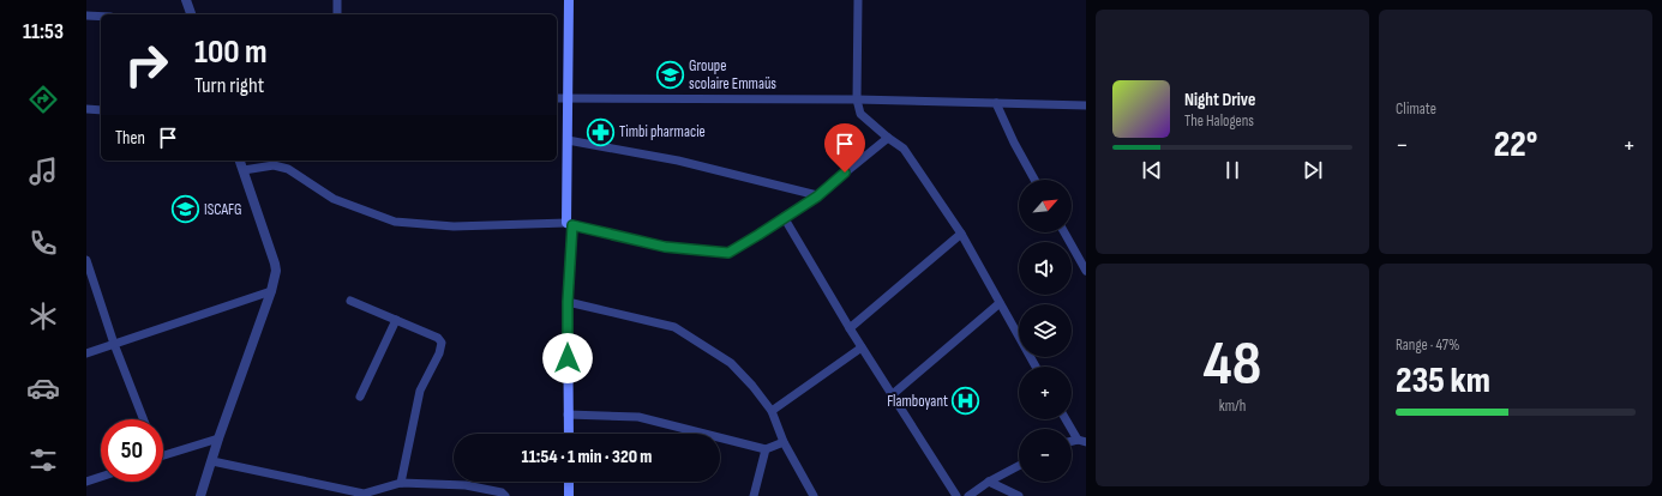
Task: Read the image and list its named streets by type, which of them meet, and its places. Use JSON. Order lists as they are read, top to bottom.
{
  "places": {
    "school or university": ["Groupe scolaire Emmaüs", "ISCAFG"],
    "pharmacy": ["Timbi pharmacie"],
    "hospital": ["Flamboyant"]
  },
  "north": "top right",
  "page": {
    "tabs": "11:53",
    "tile": [
      "Climate",
      ["48", "km/h"],
      ["Range · 47%", "235 km"]
    ],
    "turn": ["100 m", "Turn right"],
    "song": ["Night Drive", "The Halogens"],
    "then": "Then",
    "heat": ["−", "22°", "+"],
    "map_buttons": ["+", "−"],
    "limit": "50",
    "trip": "11:54 · 1 min · 320 m"
  }
}
